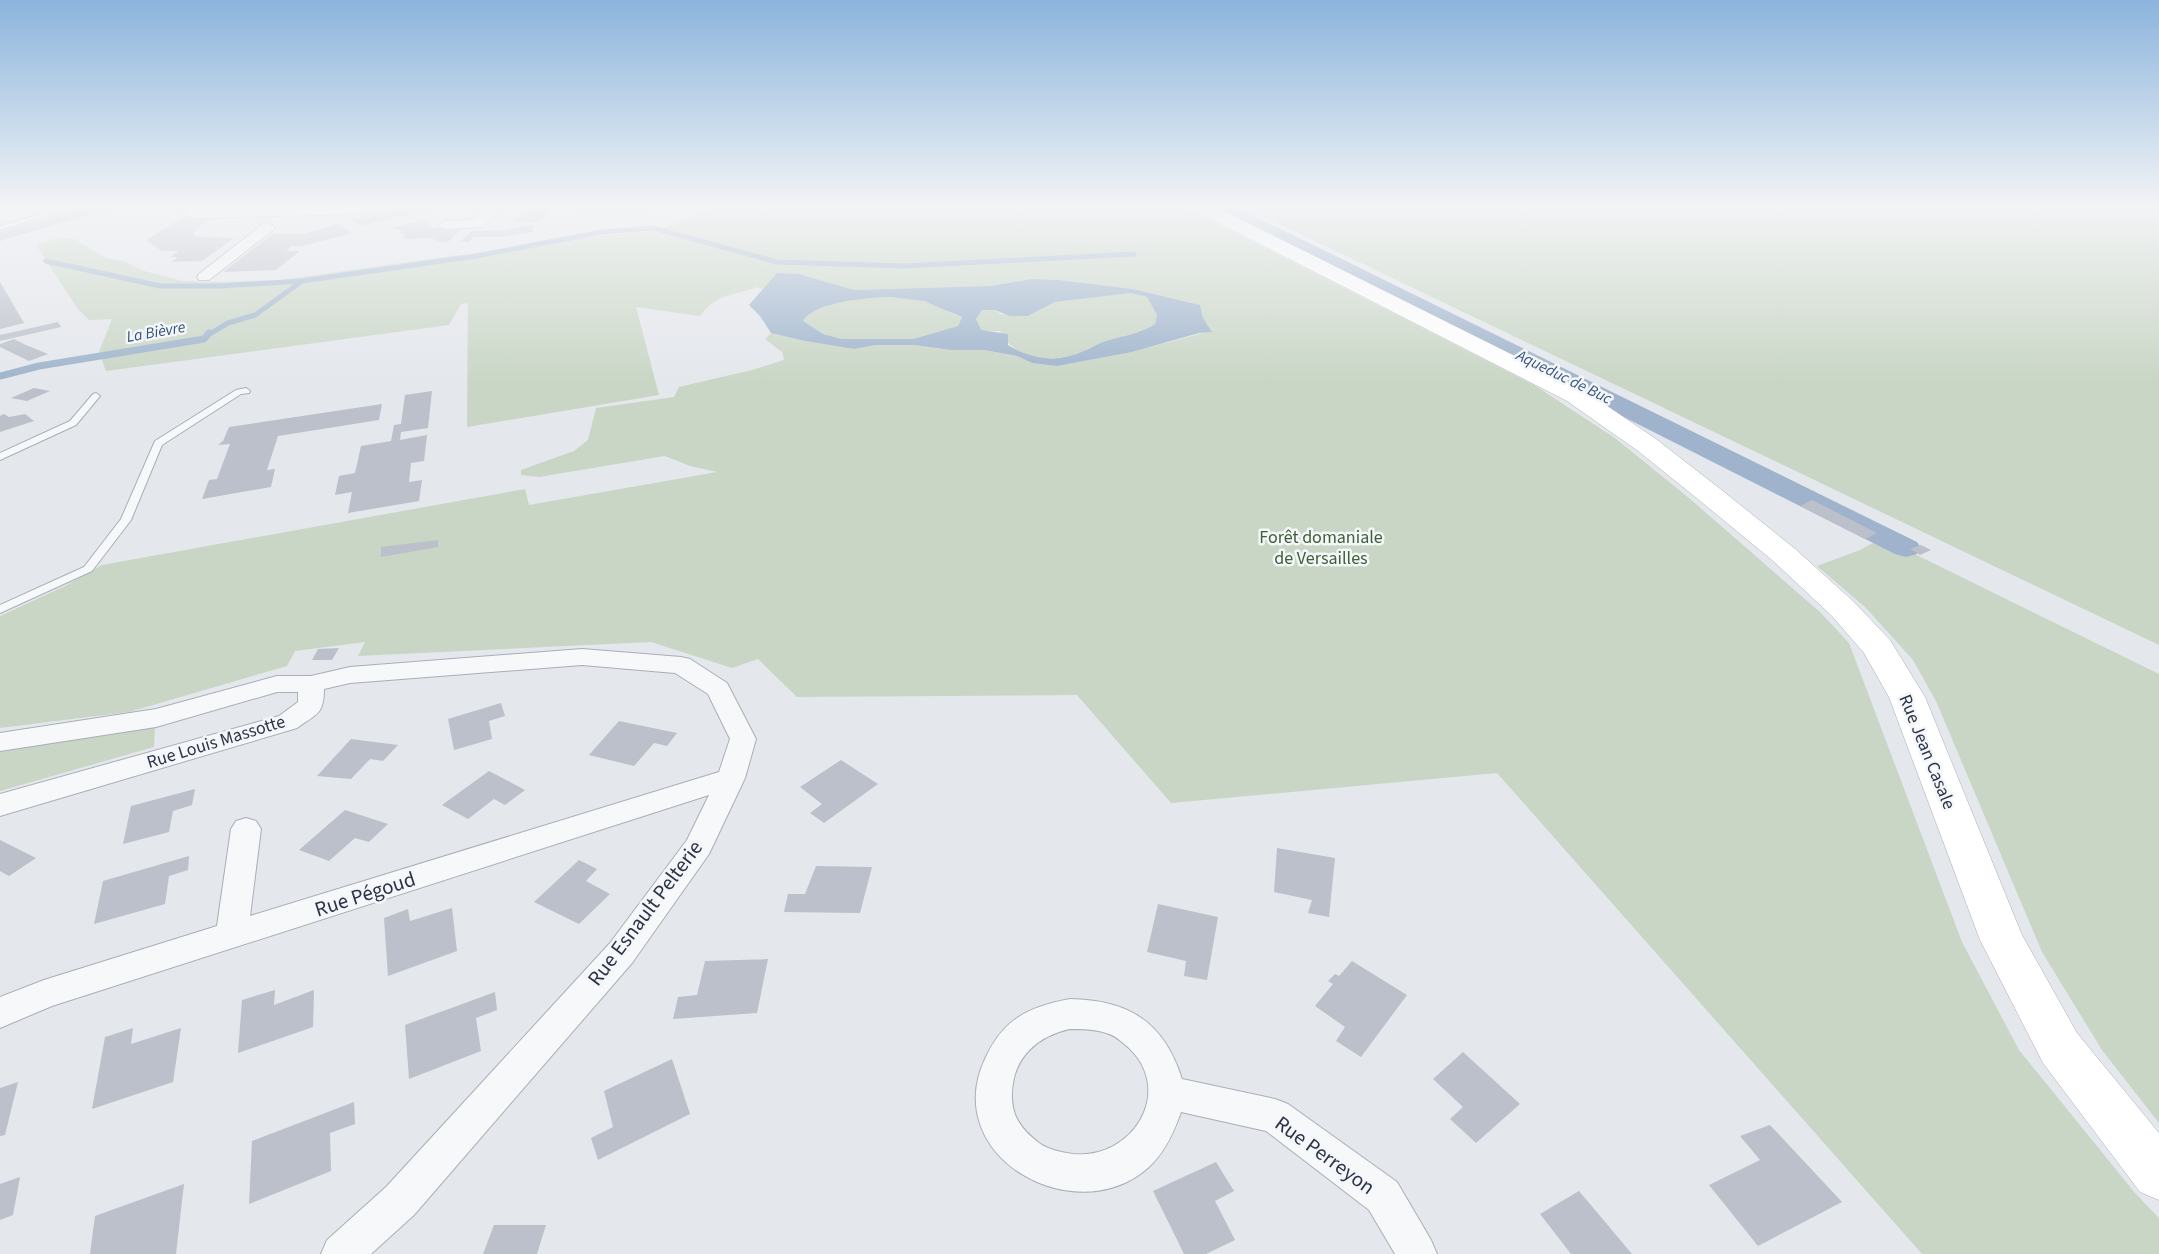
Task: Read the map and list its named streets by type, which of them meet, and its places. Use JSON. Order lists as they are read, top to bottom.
{
  "streets": {
    "main road": ["Rue Jean Casale"],
    "street": [
      "Rue Louis Massotte",
      "Rue Pégoud",
      "Rue Esnault Pelterie",
      "Rue Perreyon"
    ]
  },
  "crossings": [
    ["Rue Louis Massotte", "Rue Esnault Pelterie"],
    ["Rue Pégoud", "Rue Esnault Pelterie"]
  ],
  "water": ["La Bièvre", "Aqueduc de Buc"],
  "parks": ["Forêt domaniale de Versailles"]
}
